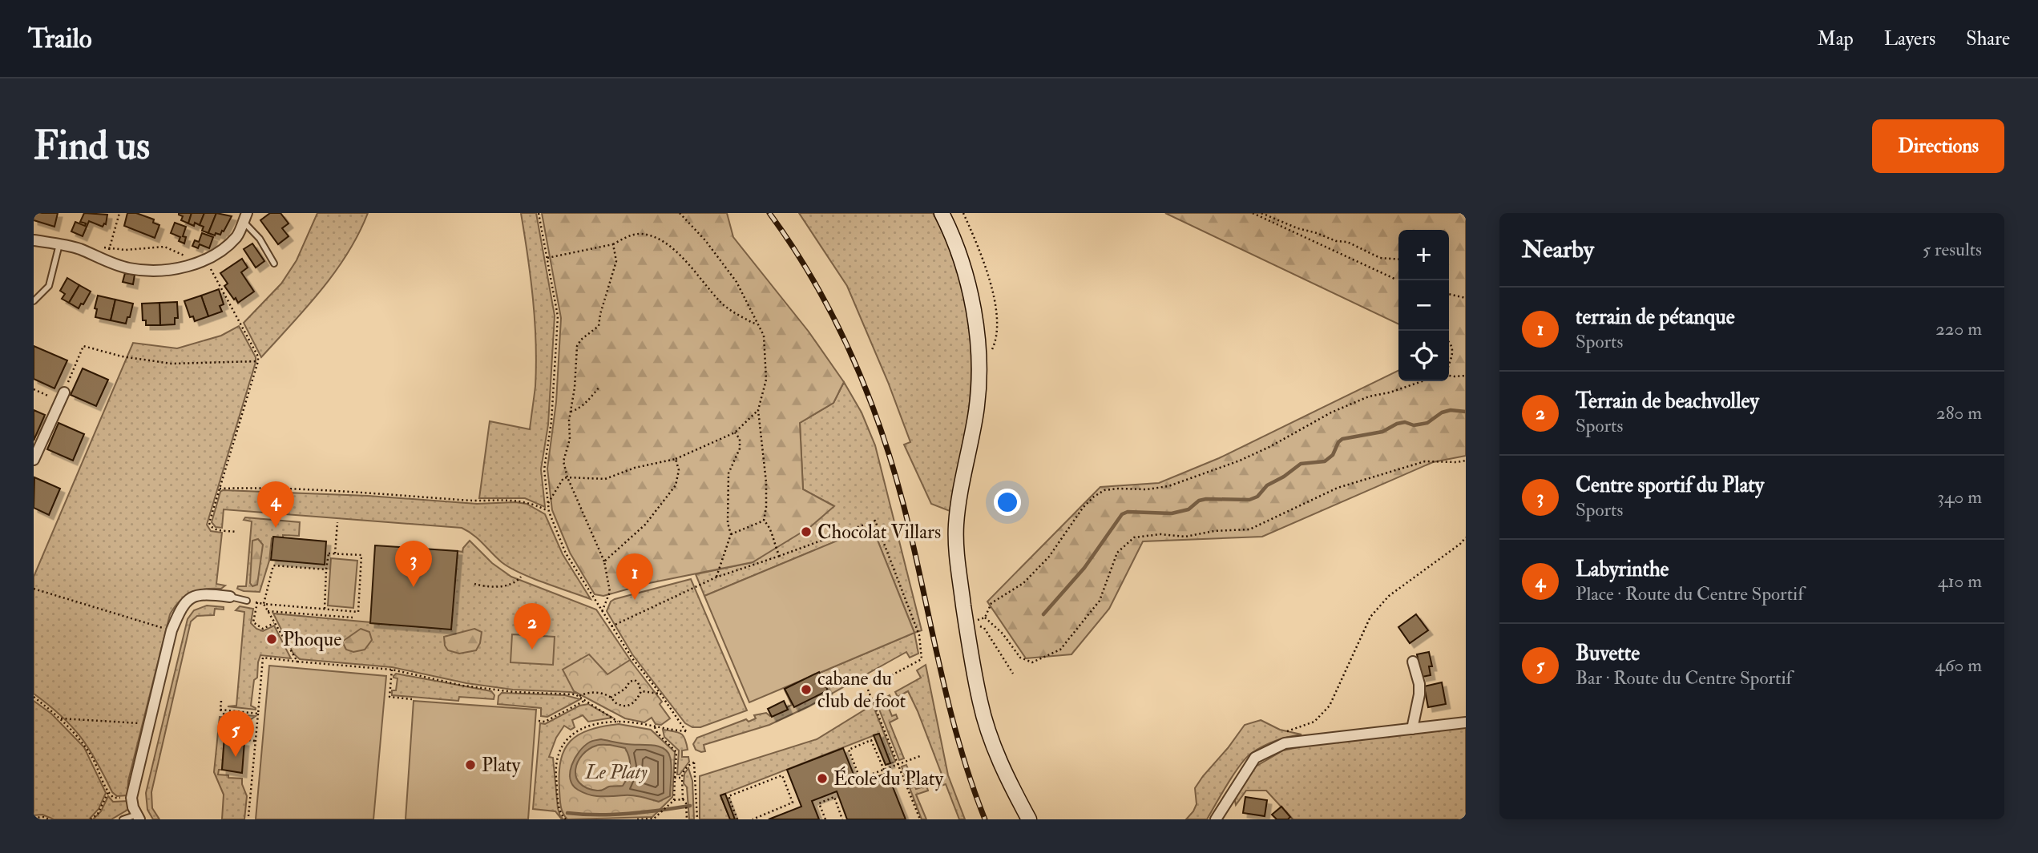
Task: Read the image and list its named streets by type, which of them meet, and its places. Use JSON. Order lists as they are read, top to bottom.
{
  "parks": ["Le Platy"],
  "places": [
    "Chocolat Villars",
    "Phoque",
    "cabane du club de foot",
    "Platy",
    "École du Platy"
  ],
  "page": {
    "header": "Trailo",
    "nav": ["Map", "Layers", "Share"],
    "buttons": "Directions",
    "title": "Find us",
    "heading": ["Nearby", "5 results"],
    "map_buttons": ["+", "−"],
    "list": [
      {
        "mark": "1",
        "name": "terrain de pétanque",
        "note": "Sports",
        "value": "220 m"
      },
      {
        "mark": "2",
        "name": "Terrain de beachvolley",
        "note": "Sports",
        "value": "280 m"
      },
      {
        "mark": "3",
        "name": "Centre sportif du Platy",
        "note": "Sports",
        "value": "340 m"
      },
      {
        "mark": "4",
        "name": "Labyrinthe",
        "note": "Place · Route du Centre Sportif",
        "value": "410 m"
      },
      {
        "mark": "5",
        "name": "Buvette",
        "note": "Bar · Route du Centre Sportif",
        "value": "460 m"
      }
    ],
    "pins": [
      "4",
      "3",
      "1",
      "2",
      "5"
    ]
  }
}
